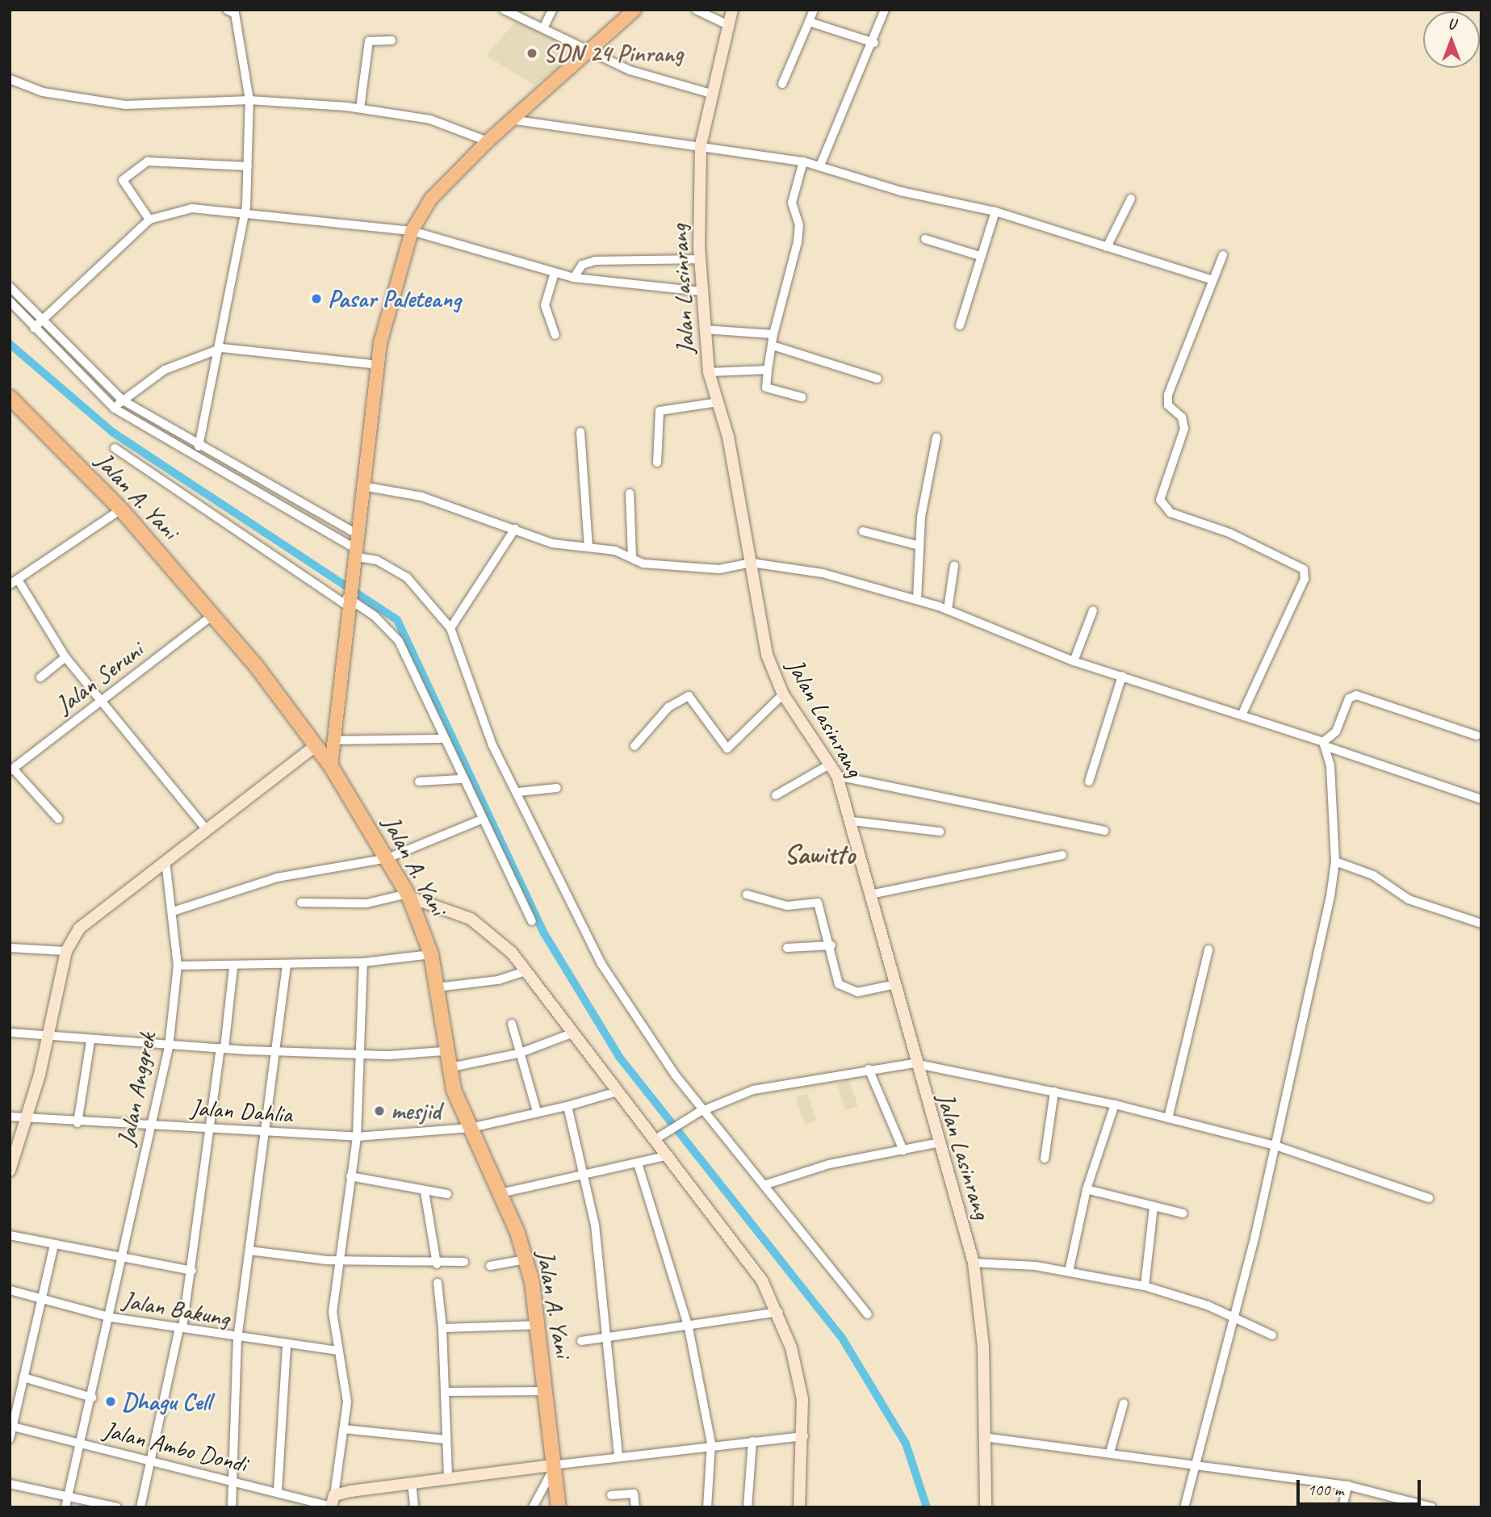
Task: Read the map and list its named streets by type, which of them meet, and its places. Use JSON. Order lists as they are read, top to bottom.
{
  "streets": {
    "highway": ["Jalan A. Yani"],
    "street": [
      "Jalan Lasinrang",
      "Jalan Seruni",
      "Jalan Anggrek",
      "Jalan Dahlia",
      "Jalan Bakung",
      "Jalan Ambo Dondi"
    ]
  },
  "crossings": [
    ["Jalan A. Yani", "Jalan Seruni"],
    ["Jalan A. Yani", "Jalan Dahlia"],
    ["Jalan Anggrek", "Jalan Dahlia"],
    ["Jalan Anggrek", "Jalan Bakung"],
    ["Jalan Anggrek", "Jalan Ambo Dondi"]
  ],
  "districts": ["Sawitto"],
  "places": [
    "SDN 24 Pinrang",
    "Pasar Paleteang",
    "mesjid",
    "Dhagu Cell"
  ],
  "scale_bar": "100 m",
  "north": "top"
}
